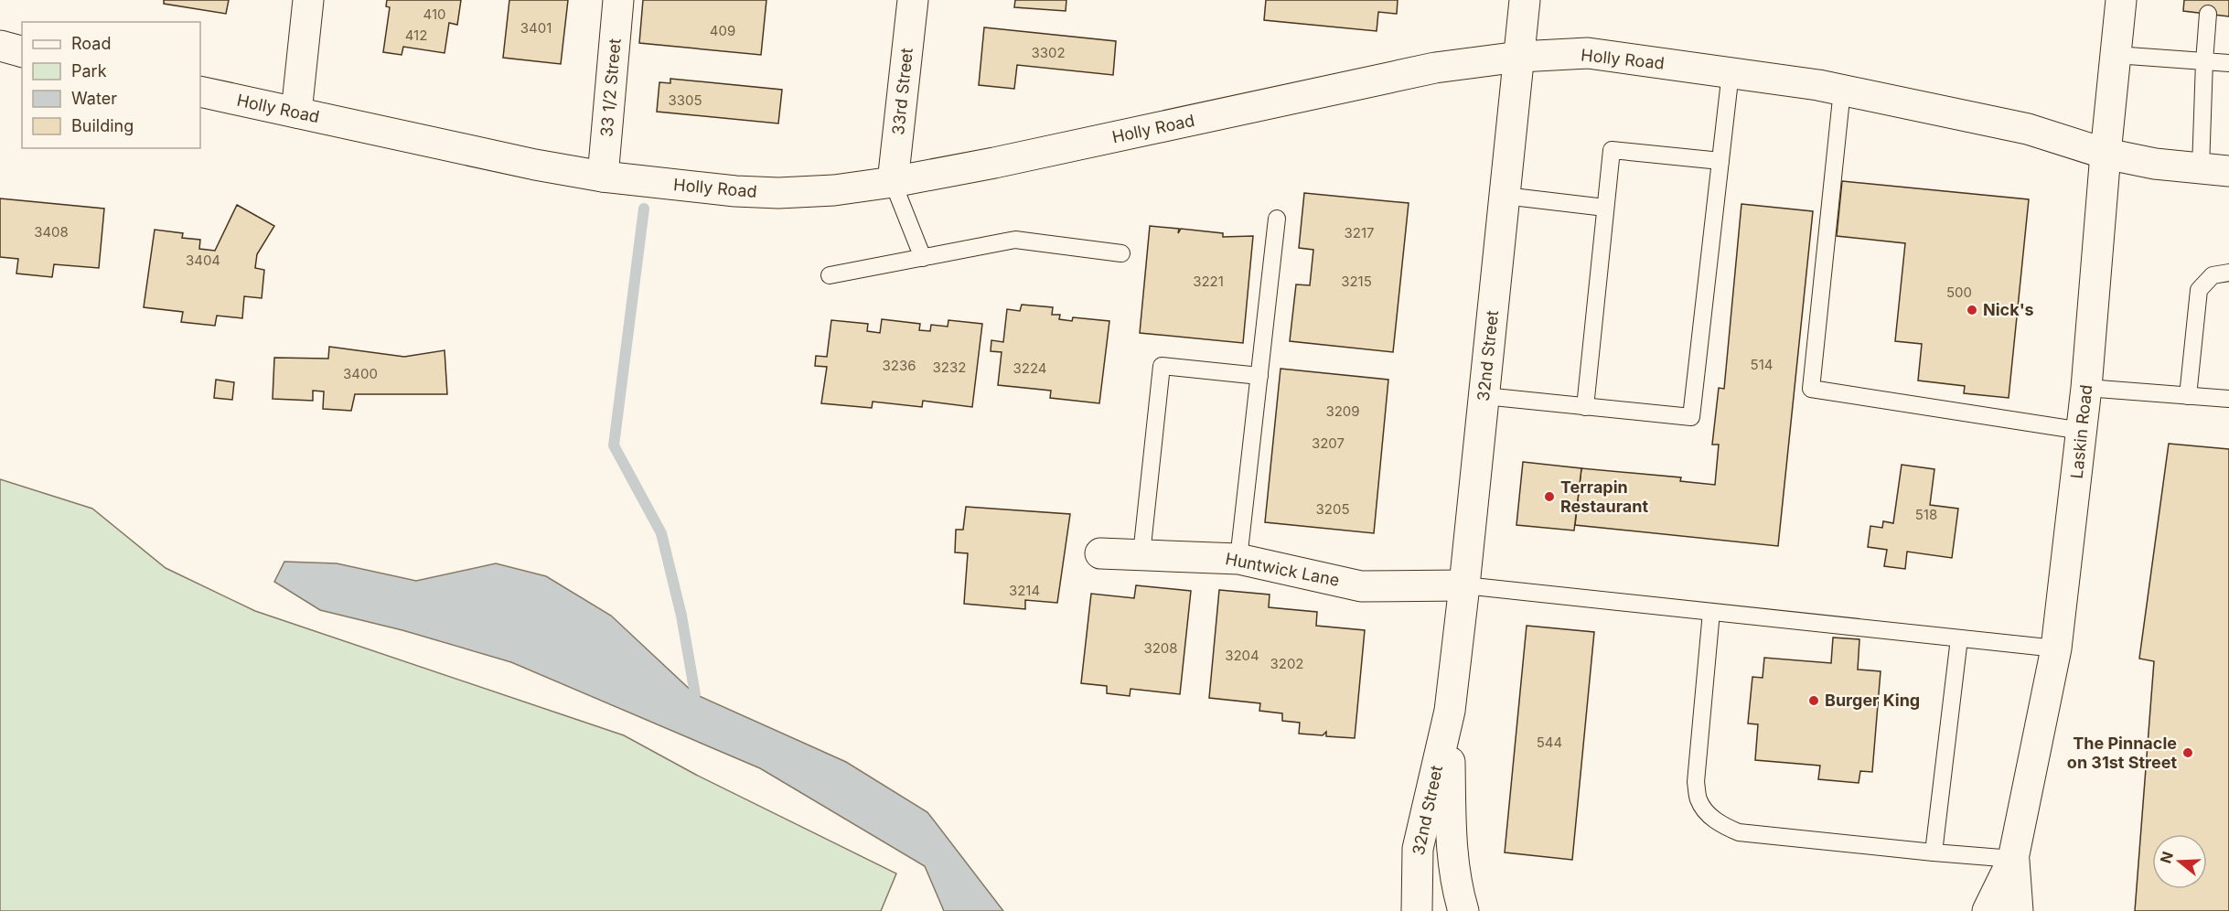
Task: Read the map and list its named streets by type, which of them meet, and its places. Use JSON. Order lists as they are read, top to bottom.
{
  "streets": {
    "street": [
      "Holly Road",
      "33 1/2 Street",
      "33rd Street",
      "32nd Street",
      "Laskin Road",
      "Huntwick Lane"
    ]
  },
  "crossings": [
    ["Holly Road", "33 1/2 Street"],
    ["Holly Road", "33rd Street"],
    ["Holly Road", "32nd Street"],
    ["Holly Road", "Laskin Road"],
    ["32nd Street", "Huntwick Lane"]
  ],
  "places": [
    "Nick's",
    "Terrapin Restaurant",
    "Burger King",
    "The Pinnacle on 31st Street"
  ],
  "house_numbers": [
    "410",
    "3401",
    "409",
    "412",
    "3302",
    "3305",
    "3408",
    "3217",
    "3404",
    "3221",
    "3215",
    "500",
    "514",
    "3236",
    "3232",
    "3224",
    "3400",
    "3209",
    "3207",
    "3205",
    "518",
    "3214",
    "3208",
    "3204",
    "3202",
    "544"
  ],
  "legend": [
    "Road",
    "Park",
    "Water",
    "Building"
  ],
  "north": "left"
}
